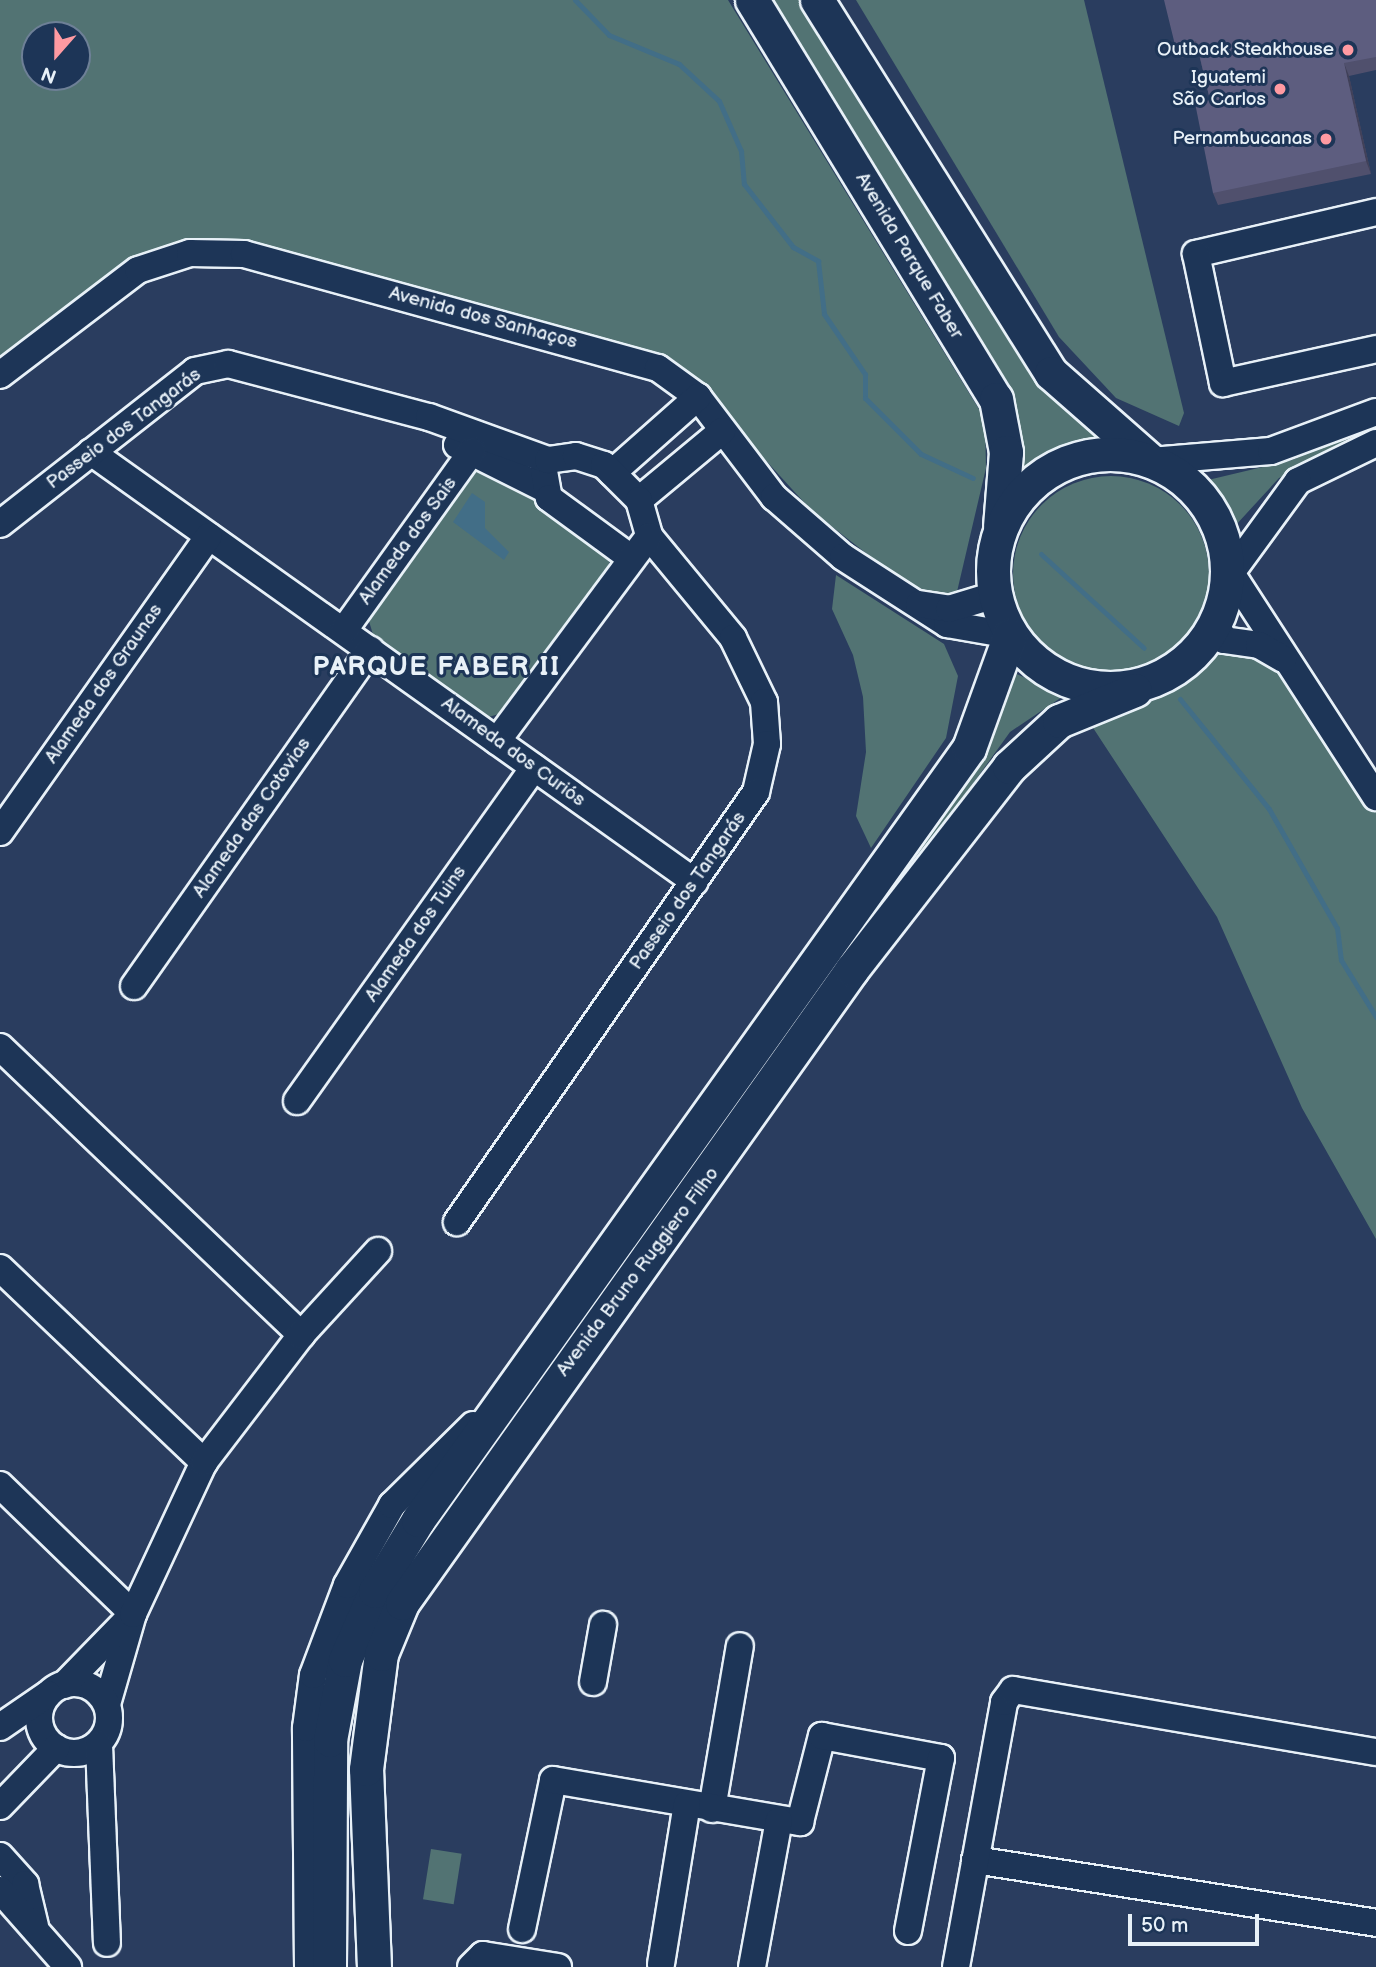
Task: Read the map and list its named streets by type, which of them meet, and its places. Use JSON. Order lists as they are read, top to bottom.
{
  "streets": {
    "main road": ["Avenida Parque Faber", "Avenida Bruno Ruggiero Filho"],
    "street": [
      "Avenida dos Sanhaços",
      "Passeio dos Tangarás",
      "Alameda dos Sais",
      "Alameda dos Graunas",
      "Alameda dos Curiós",
      "Alameda das Cotovias",
      "Alameda dos Tuins"
    ]
  },
  "crossings": [
    ["Avenida Parque Faber", "Avenida dos Sanhaços"],
    ["Avenida Parque Faber", "Avenida Bruno Ruggiero Filho"],
    ["Avenida dos Sanhaços", "Avenida Bruno Ruggiero Filho"],
    ["Passeio dos Tangarás", "Alameda dos Sais"],
    ["Passeio dos Tangarás", "Alameda dos Curiós"],
    ["Alameda dos Sais", "Alameda dos Curiós"],
    ["Alameda dos Graunas", "Alameda dos Curiós"],
    ["Alameda dos Curiós", "Alameda das Cotovias"],
    ["Alameda dos Curiós", "Alameda dos Tuins"]
  ],
  "districts": ["PARQUE FABER II"],
  "places": ["Outback Steakhouse", "Iguatemi São Carlos", "Pernambucanas"],
  "scale_bar": "50 m",
  "north": "bottom"
}
